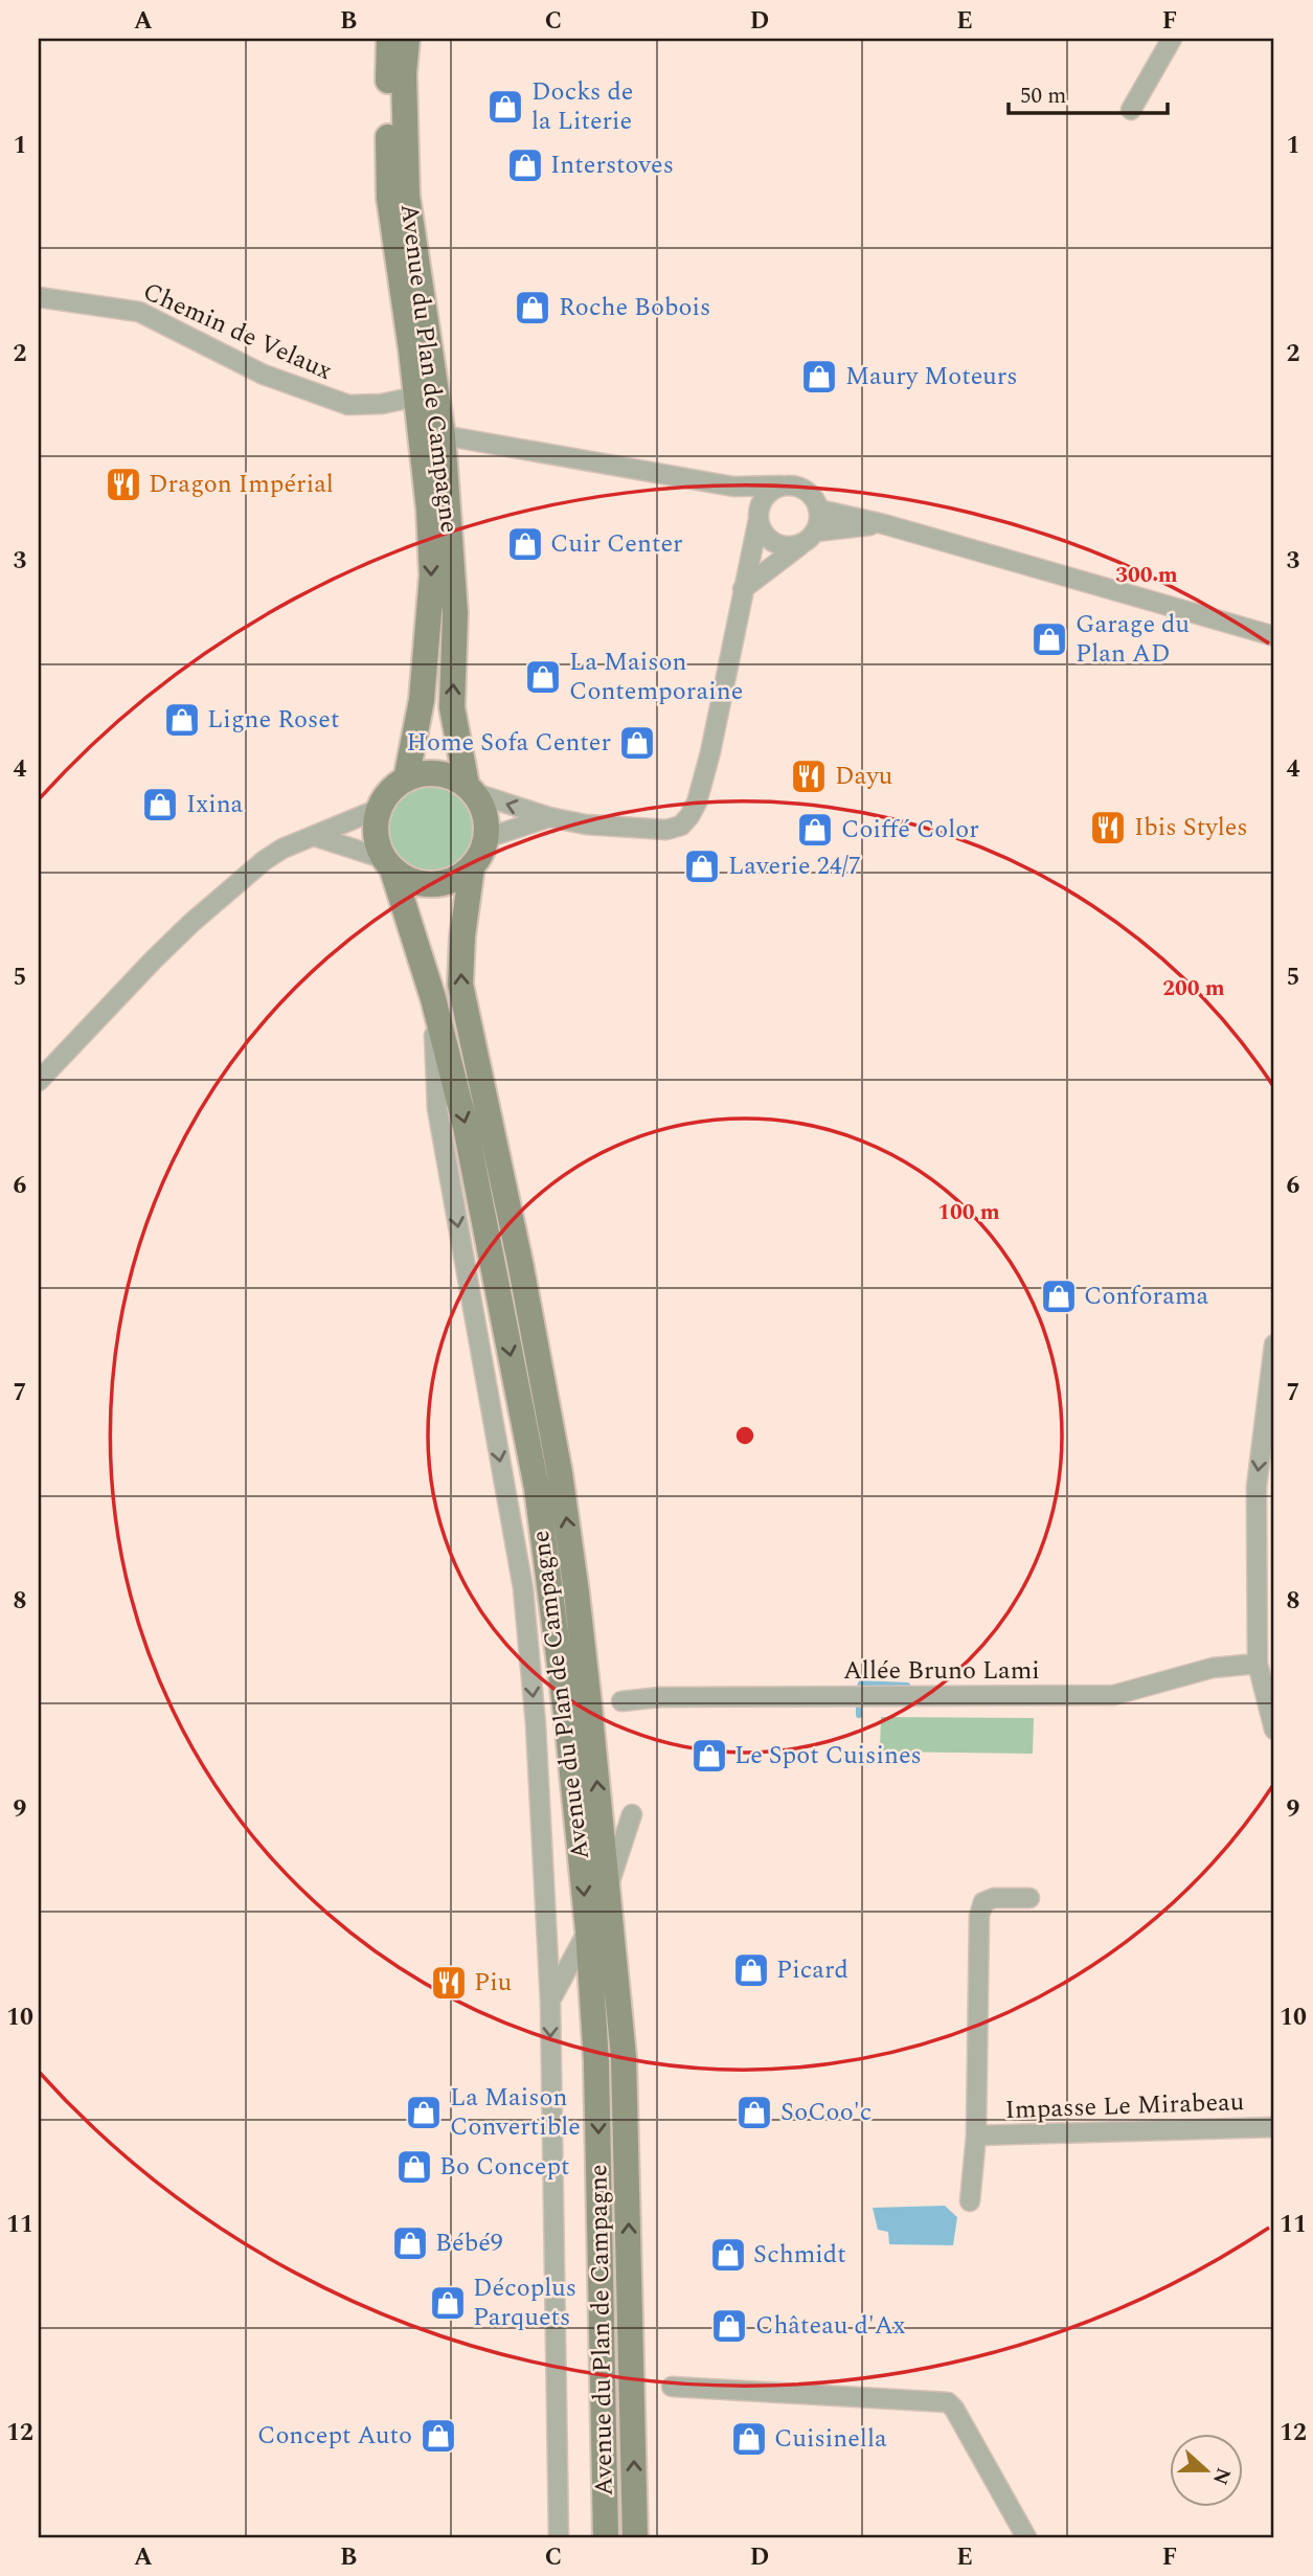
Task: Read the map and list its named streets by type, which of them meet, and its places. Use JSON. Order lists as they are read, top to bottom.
{
  "streets": {
    "main road": ["Avenue du Plan de Campagne"],
    "street": ["Chemin de Velaux", "Allée Bruno Lami", "Impasse Le Mirabeau"]
  },
  "crossings": [
    ["Chemin de Velaux", "Avenue du Plan de Campagne"]
  ],
  "places": {
    "shop": [
      "Docks de la Literie",
      "Interstoves",
      "Roche Bobois",
      "Maury Moteurs",
      "Cuir Center",
      "Garage du Plan AD",
      "La Maison Contemporaine",
      "Ligne Roset",
      "Home Sofa Center",
      "Ixina",
      "Coiffé Color",
      "Laverie 24/7",
      "Conforama",
      "Le Spot Cuisines",
      "Picard",
      "La Maison Convertible",
      "SoCoo'c",
      "Bo Concept",
      "Bébé9",
      "Schmidt",
      "Décoplus Parquets",
      "Château d'Ax",
      "Concept Auto",
      "Cuisinella"
    ],
    "restaurant": [
      "Dragon Impérial",
      "Dayu",
      "Ibis Styles",
      "Piu"
    ]
  },
  "scale_bar": "50 m",
  "north": "right",
  "grid": {
    "columns": [
      "A",
      "B",
      "C",
      "D",
      "E",
      "F"
    ],
    "rows": [
      "1",
      "2",
      "3",
      "4",
      "5",
      "6",
      "7",
      "8",
      "9",
      "10",
      "11",
      "12"
    ]
  },
  "rings": ["300 m", "200 m", "100 m"]
}
